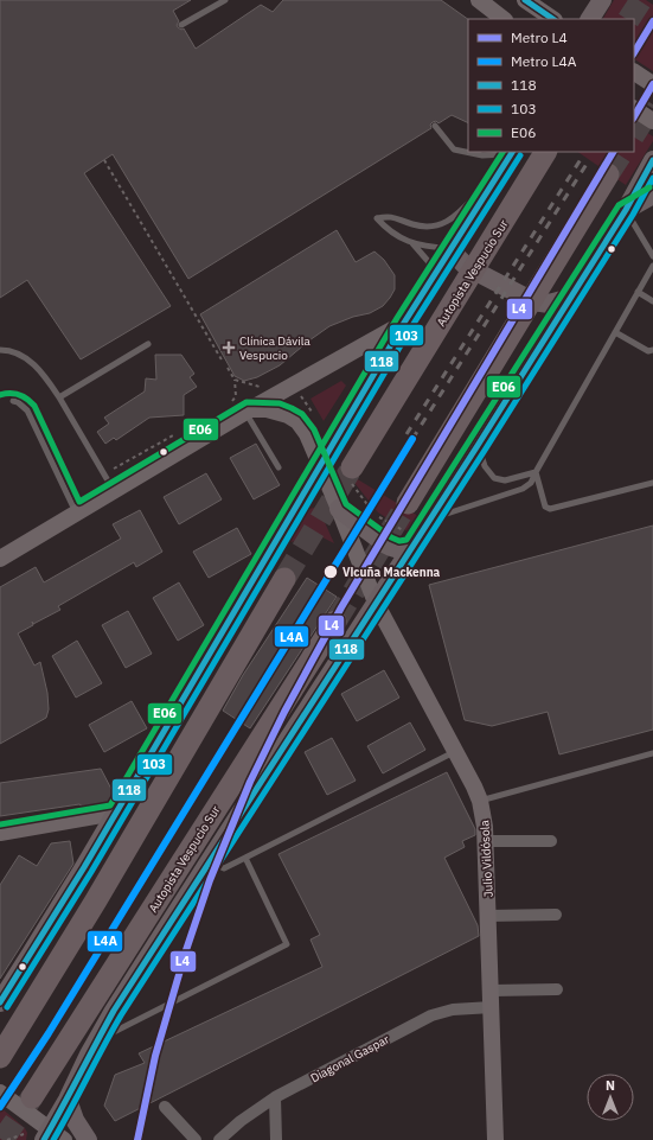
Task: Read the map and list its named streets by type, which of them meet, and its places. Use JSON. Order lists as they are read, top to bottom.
{
  "streets": {
    "highway": ["Autopista Vespucio Sur"],
    "street": ["Julio Vildósola", "Diagonal Gaspar"]
  },
  "crossings": [
    ["Julio Vildósola", "Diagonal Gaspar"]
  ],
  "places": {
    "health": ["Clínica Dávila Vespucio"],
    "other": ["Vicuña Mackenna"]
  },
  "lines": [
    "transit line 118",
    "metro line L4",
    "transit line E06",
    "transit line 103",
    "metro line L4A"
  ],
  "legend": [
    "Metro L4",
    "Metro L4A",
    "118",
    "103",
    "E06"
  ],
  "north": "top"
}
